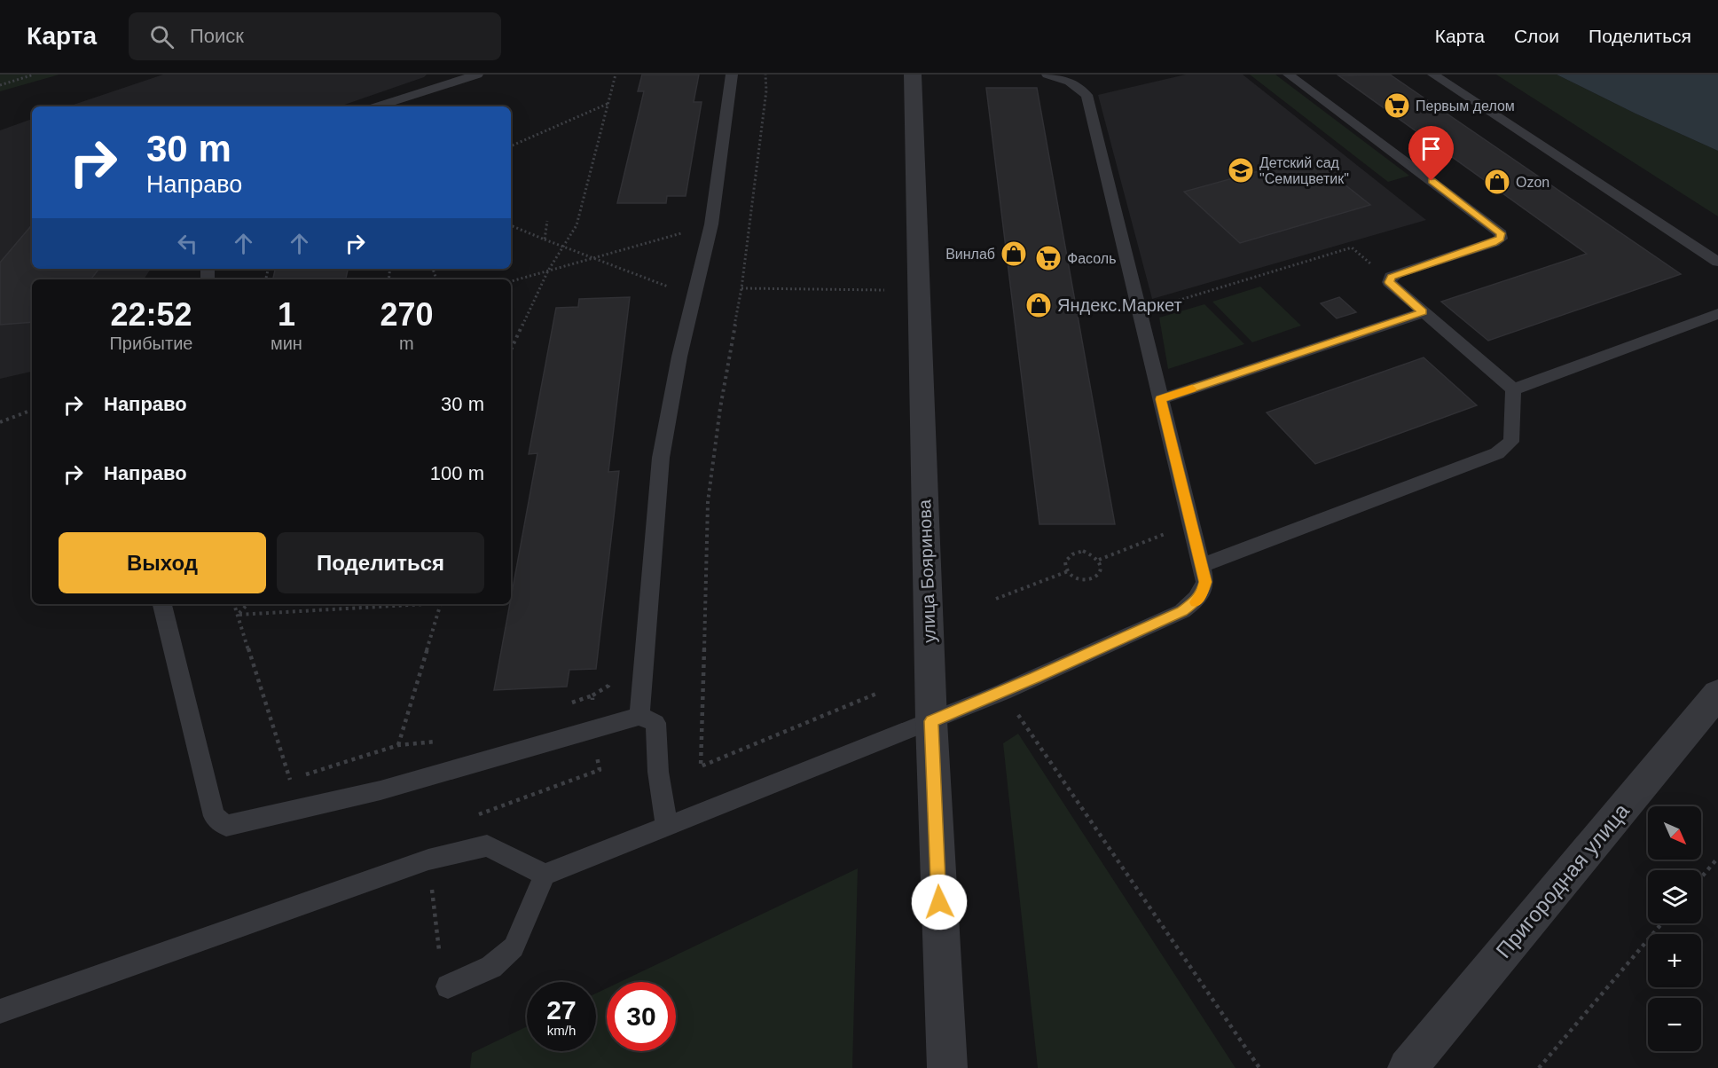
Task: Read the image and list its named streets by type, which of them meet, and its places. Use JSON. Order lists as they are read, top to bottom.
{
  "streets": {
    "street": ["улица Бояринова", "Пригородная улица"]
  },
  "places": {
    "supermarket": ["Первым делом", "Фасоль"],
    "school or university": ["Детский сад \"Семицветик\""],
    "shop": ["Ozon", "Винлаб", "Яндекс.Маркет"]
  },
  "north": "bottom right",
  "page": {
    "header": "Карта",
    "search": "Поиск",
    "nav": ["Карта", "Слои", "Поделиться"],
    "turn": ["30 m", "Направо"],
    "eta": [
      "22:52",
      "Прибытие",
      "1",
      "мин",
      "270",
      "m"
    ],
    "list": [
      {
        "name": "Направо",
        "value": "30 m"
      },
      {
        "name": "Направо",
        "value": "100 m"
      }
    ],
    "buttons": ["Выход", "Поделиться"],
    "map_buttons": ["+", "−"],
    "speed": "27 km/h",
    "limit": "30"
  }
}
